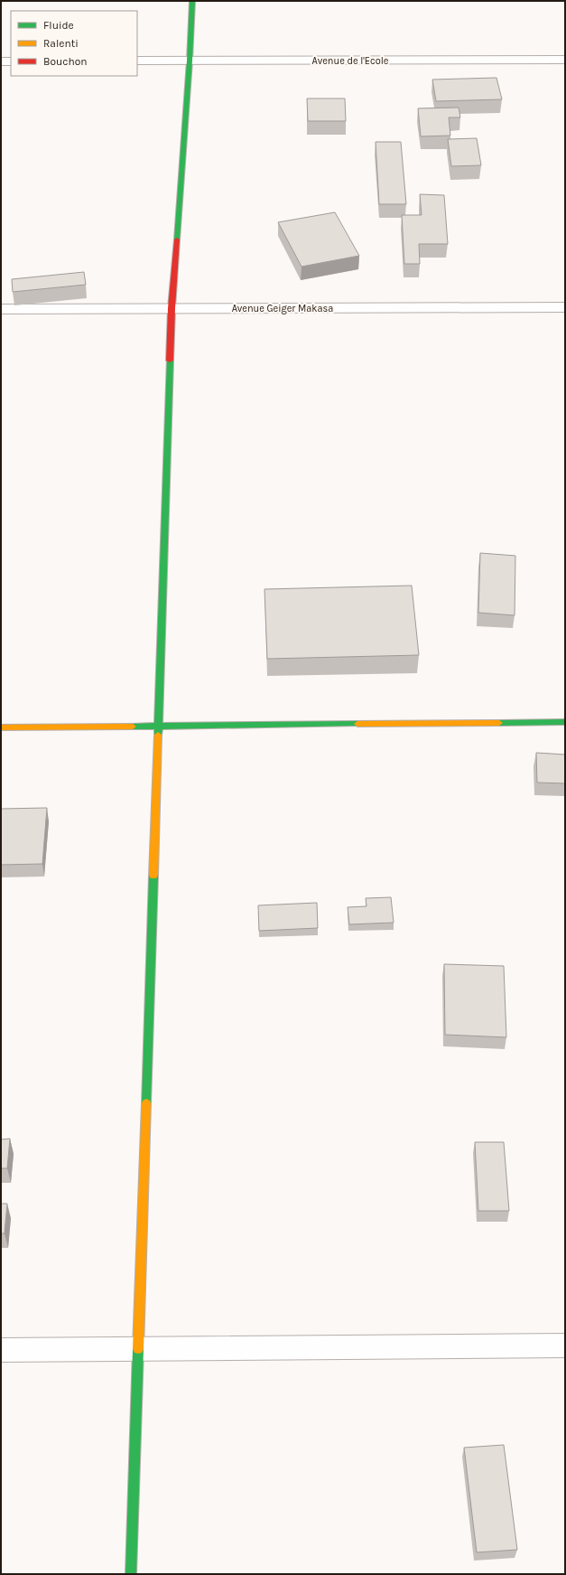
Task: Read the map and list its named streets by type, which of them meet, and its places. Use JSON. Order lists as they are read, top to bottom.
{
  "streets": {
    "street": ["Avenue de l'Ecole", "Avenue Geiger Makasa"]
  },
  "legend": ["Fluide", "Ralenti", "Bouchon"]
}
